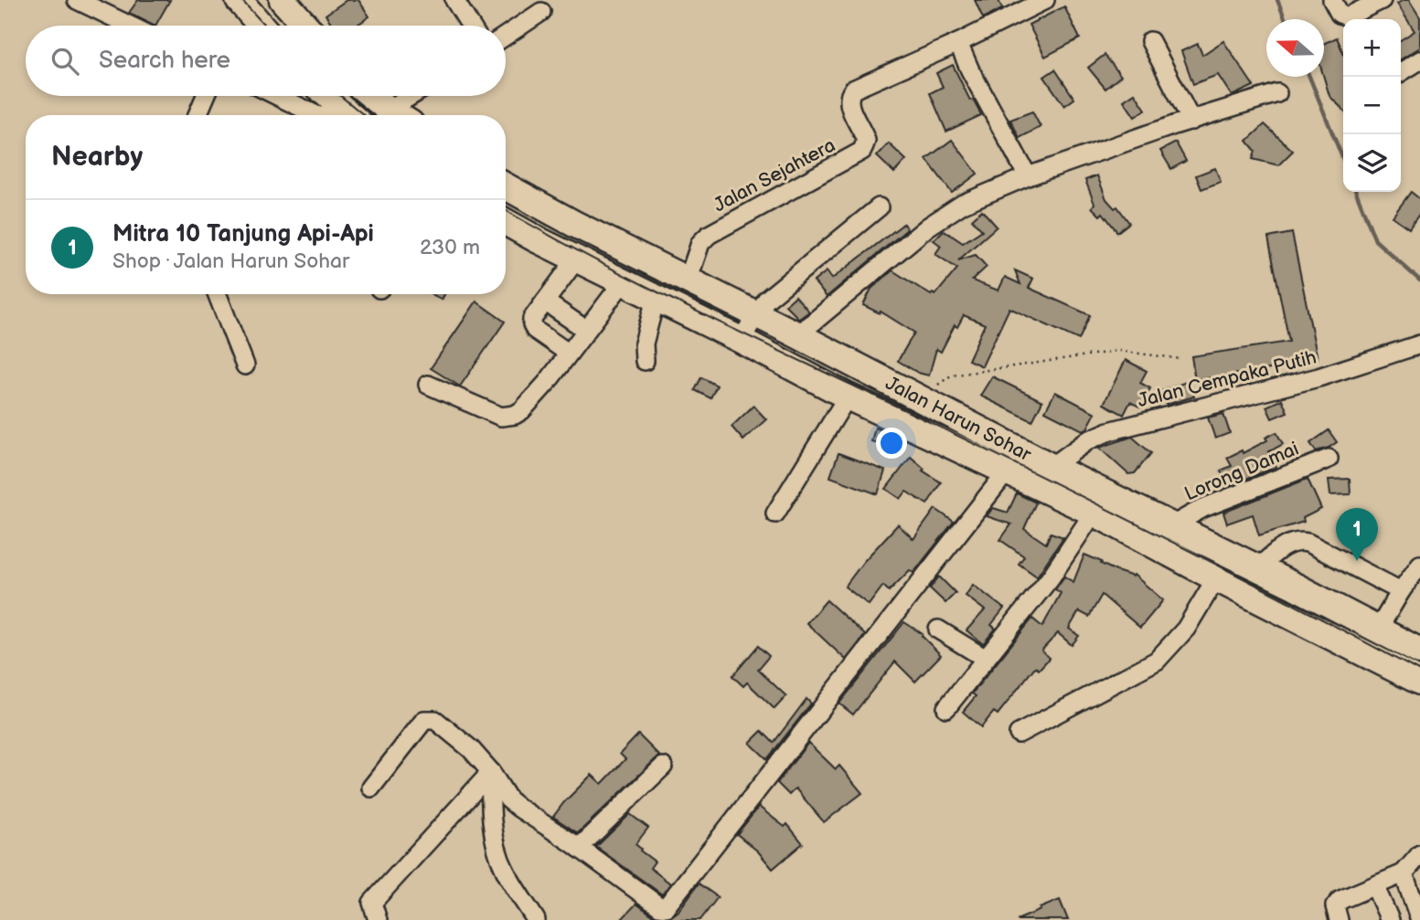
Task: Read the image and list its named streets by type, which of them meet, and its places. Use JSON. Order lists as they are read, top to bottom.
{
  "streets": {
    "highway": ["Jalan Harun Sohar"],
    "street": ["Jalan Sejahtera", "Jalan Cempaka Putih", "Lorong Damai"]
  },
  "crossings": [
    ["Jalan Sejahtera", "Jalan Harun Sohar"],
    ["Jalan Cempaka Putih", "Jalan Harun Sohar"],
    ["Jalan Harun Sohar", "Lorong Damai"]
  ],
  "north": "left",
  "page": {
    "map_buttons": ["+", "−"],
    "search": "Search here",
    "heading": "Nearby",
    "list": [
      {
        "mark": "1",
        "name": "Mitra 10 Tanjung Api-Api",
        "note": "Shop · Jalan Harun Sohar",
        "value": "230 m"
      }
    ],
    "pins": "1"
  }
}
